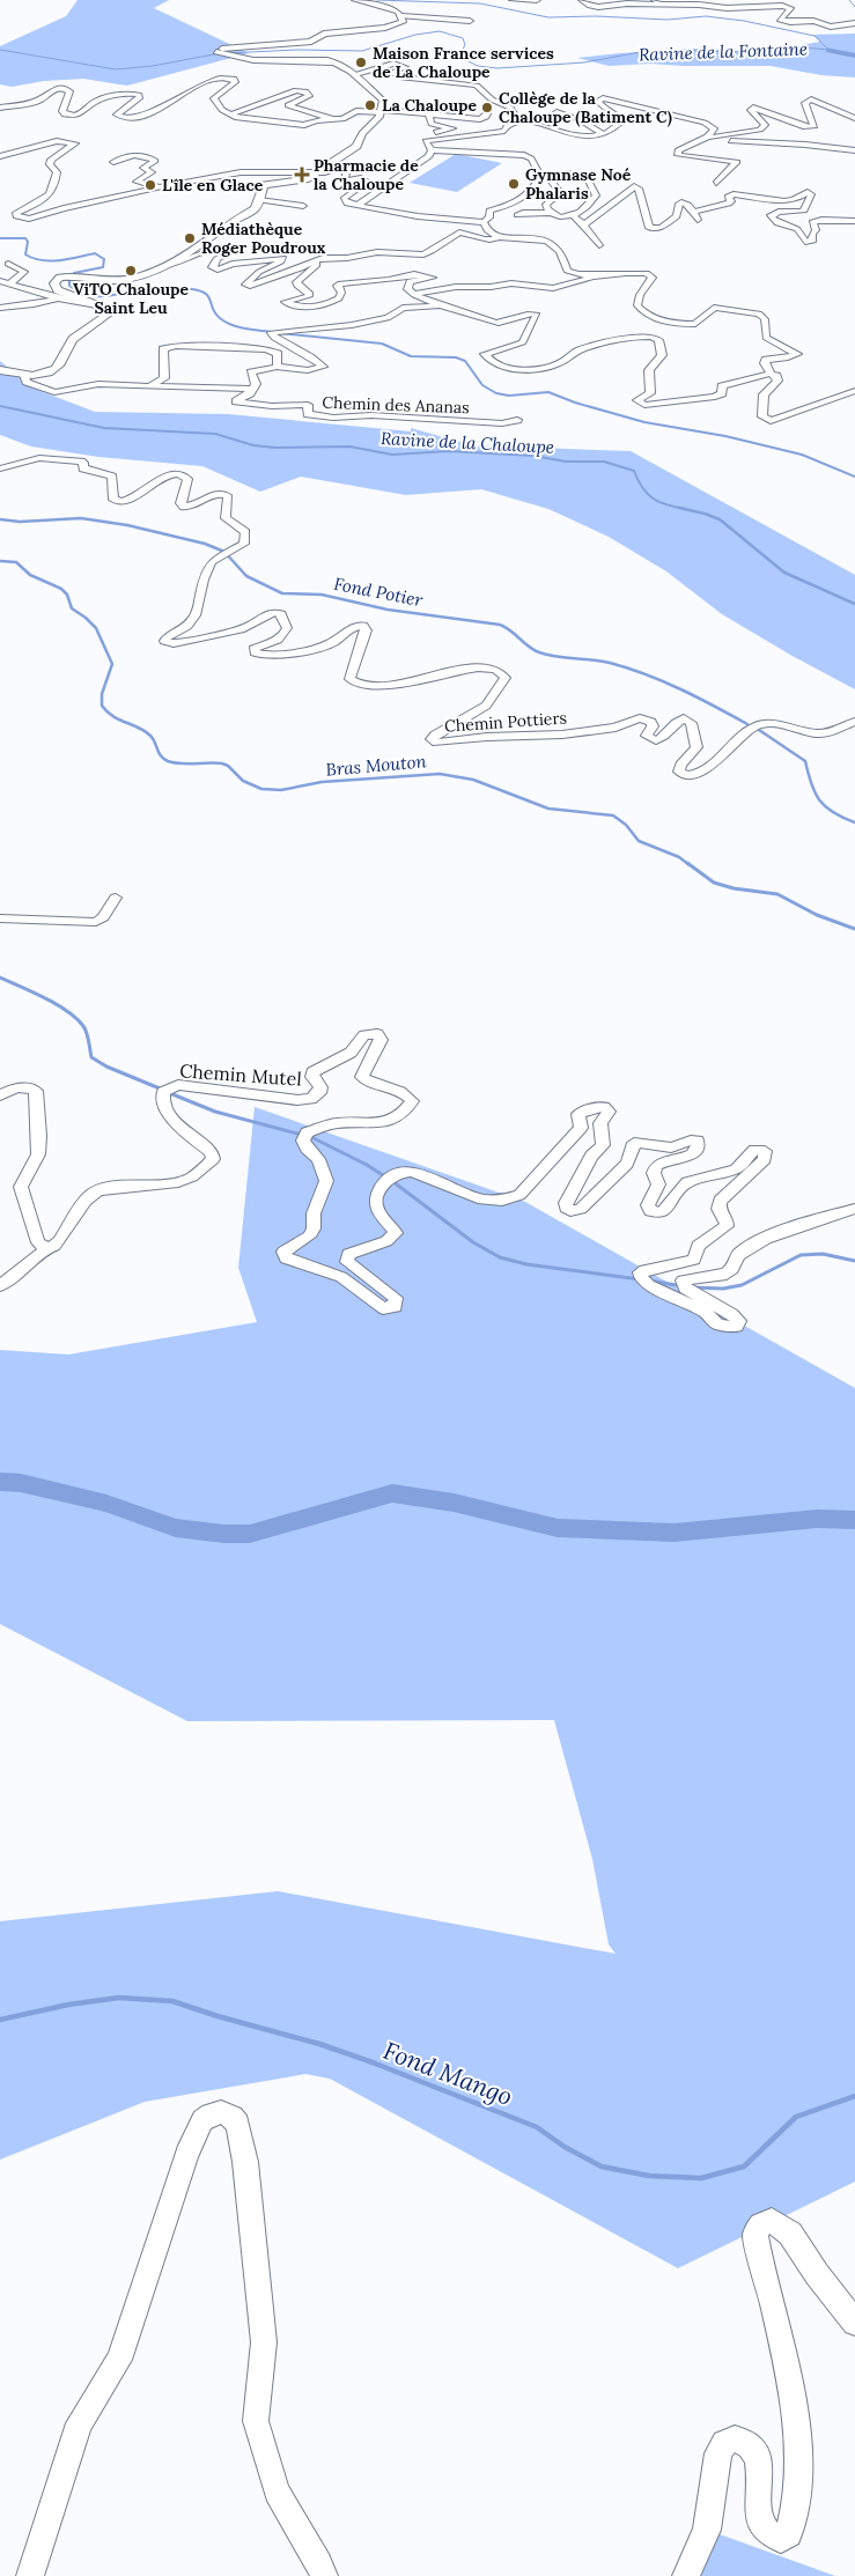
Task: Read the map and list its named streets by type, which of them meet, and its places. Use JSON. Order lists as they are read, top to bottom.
{
  "streets": {
    "street": ["Chemin des Ananas", "Chemin Pottiers", "Chemin Mutel"]
  },
  "water": [
    "Ravine de la Fontaine",
    "Ravine de la Chaloupe",
    "Fond Potier",
    "Bras Mouton",
    "Fond Mango"
  ],
  "places": {
    "other": [
      "Maison France services de La Chaloupe",
      "La Chaloupe",
      "Collège de la Chaloupe (Batiment C)",
      "Gymnase Noé Phalaris",
      "L'île en Glace",
      "Médiathèque Roger Poudroux",
      "ViTO Chaloupe Saint Leu"
    ],
    "health": ["Pharmacie de la Chaloupe"]
  }
}
